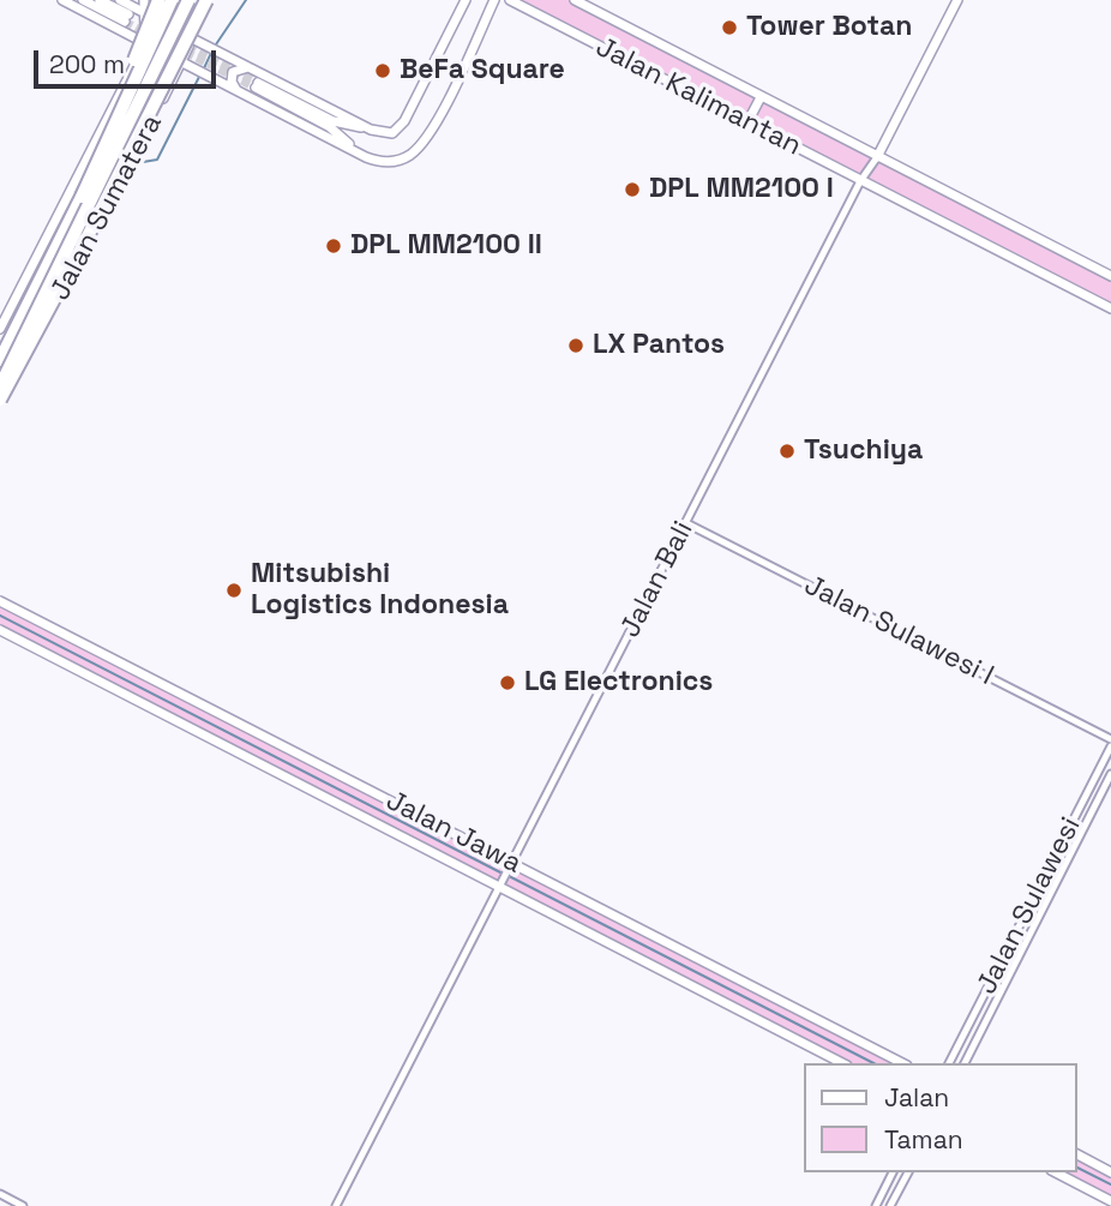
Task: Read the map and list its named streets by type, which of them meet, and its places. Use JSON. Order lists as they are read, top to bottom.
{
  "streets": {
    "street": [
      "Jalan Kalimantan",
      "Jalan Sumatera",
      "Jalan Bali",
      "Jalan Sulawesi I",
      "Jalan Jawa",
      "Jalan Sulawesi"
    ]
  },
  "crossings": [
    ["Jalan Kalimantan", "Jalan Bali"],
    ["Jalan Bali", "Jalan Sulawesi I"],
    ["Jalan Bali", "Jalan Jawa"]
  ],
  "places": [
    "Tower Botan",
    "BeFa Square",
    "DPL MM2100 I",
    "DPL MM2100 II",
    "LX Pantos",
    "Tsuchiya",
    "Mitsubishi Logistics Indonesia",
    "LG Electronics"
  ],
  "legend": ["Jalan", "Taman"],
  "scale_bar": "200 m"
}
